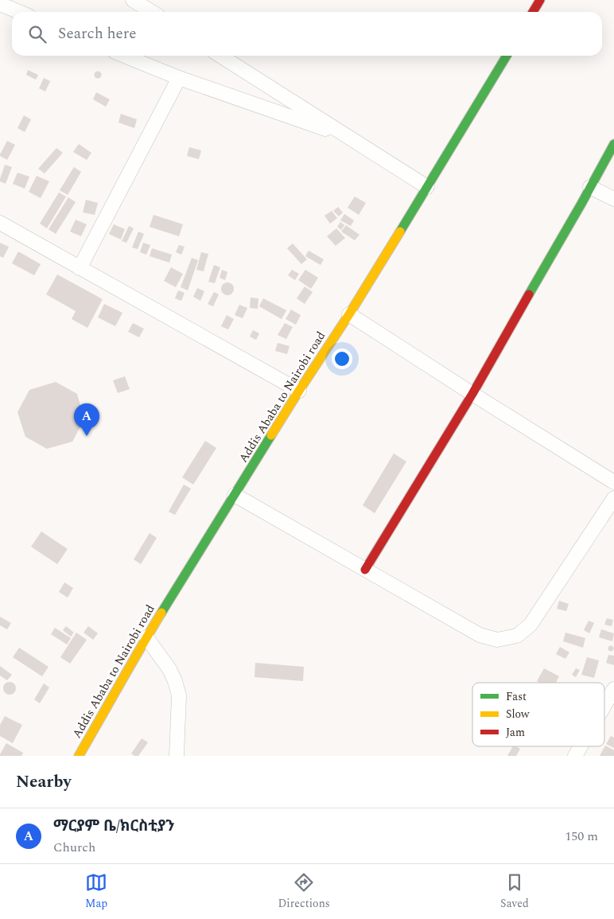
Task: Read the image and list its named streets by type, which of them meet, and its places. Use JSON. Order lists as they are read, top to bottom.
{
  "streets": {
    "main road": ["Addis Ababa to Nairobi road"]
  },
  "legend": ["Fast", "Slow", "Jam"],
  "page": {
    "search": "Search here",
    "pins": "A",
    "heading": "Nearby",
    "list": [
      {
        "mark": "A",
        "name": "ማርያም ቤ/ክርስቲያን",
        "note": "Church",
        "value": "150 m"
      }
    ],
    "nav": ["Map", "Directions", "Saved"]
  }
}
